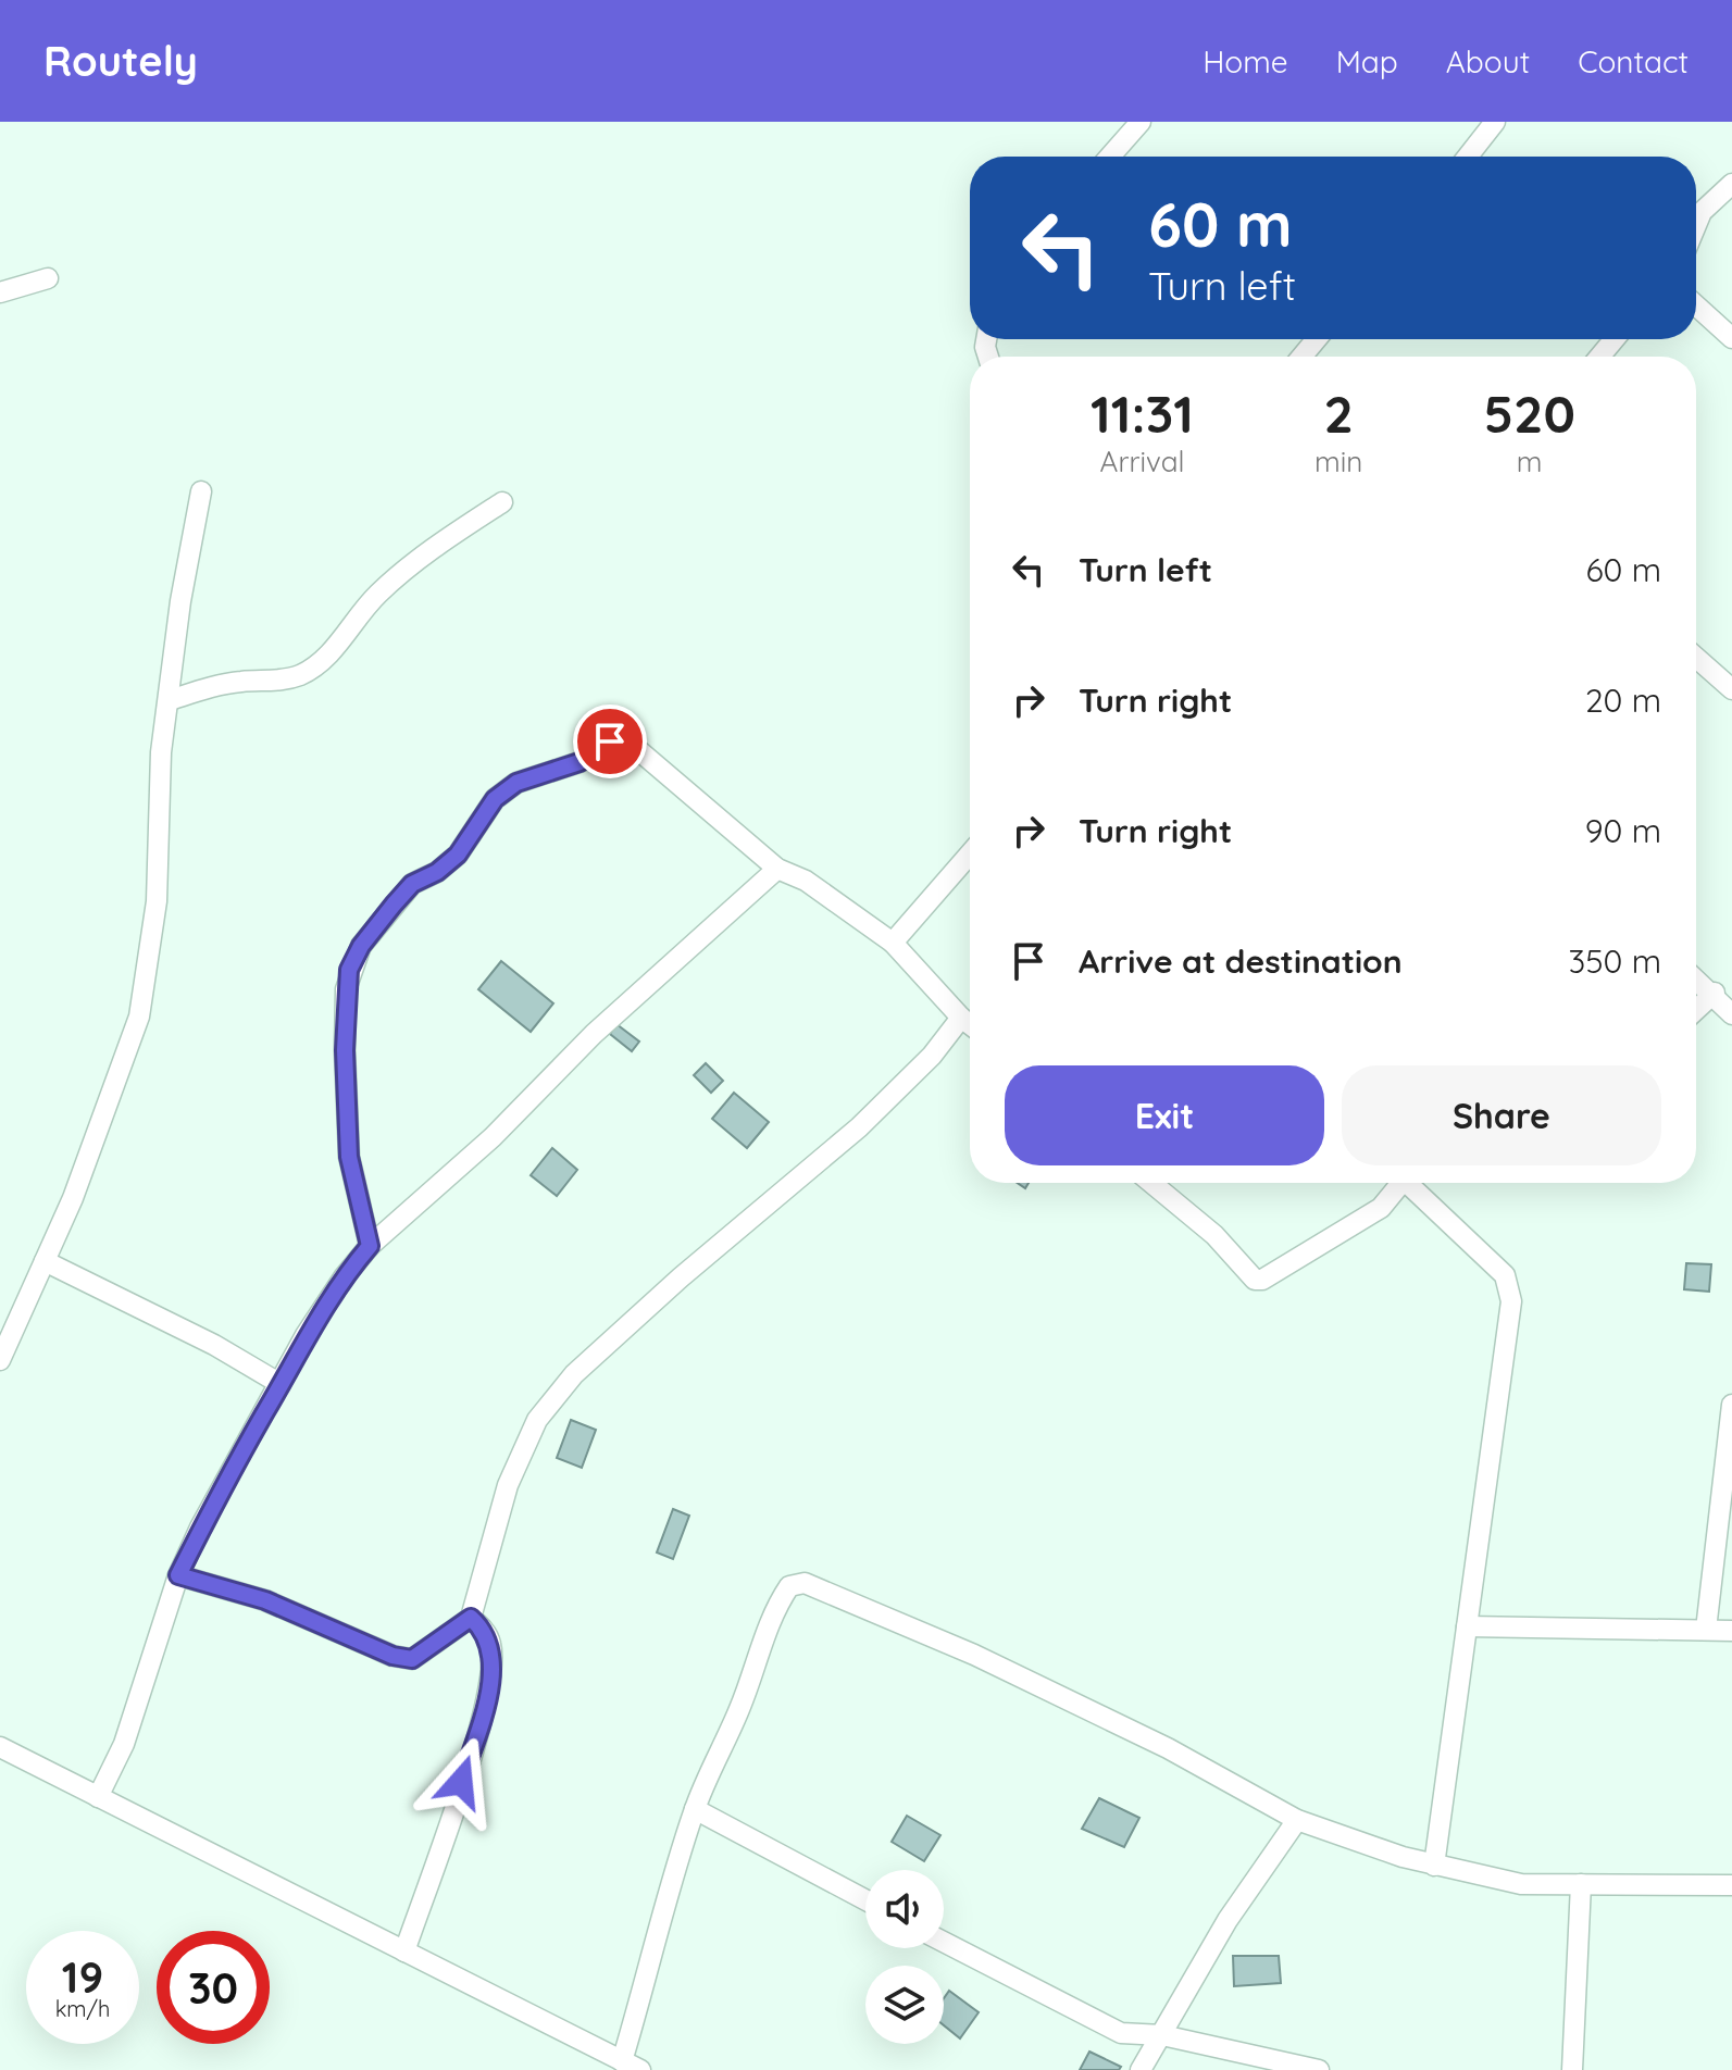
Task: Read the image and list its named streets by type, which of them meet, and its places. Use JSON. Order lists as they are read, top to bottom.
{
  "page": {
    "header": "Routely",
    "nav": [
      "Home",
      "Map",
      "About",
      "Contact"
    ],
    "turn": ["60 m", "Turn left"],
    "eta": [
      "11:31",
      "Arrival",
      "2",
      "min",
      "520",
      "m"
    ],
    "list": [
      {
        "name": "Turn left",
        "value": "60 m"
      },
      {
        "name": "Turn right",
        "value": "20 m"
      },
      {
        "name": "Turn right",
        "value": "90 m"
      },
      {
        "name": "Arrive at destination",
        "value": "350 m"
      }
    ],
    "buttons": ["Exit", "Share"],
    "speed": "19 km/h",
    "limit": "30"
  }
}
